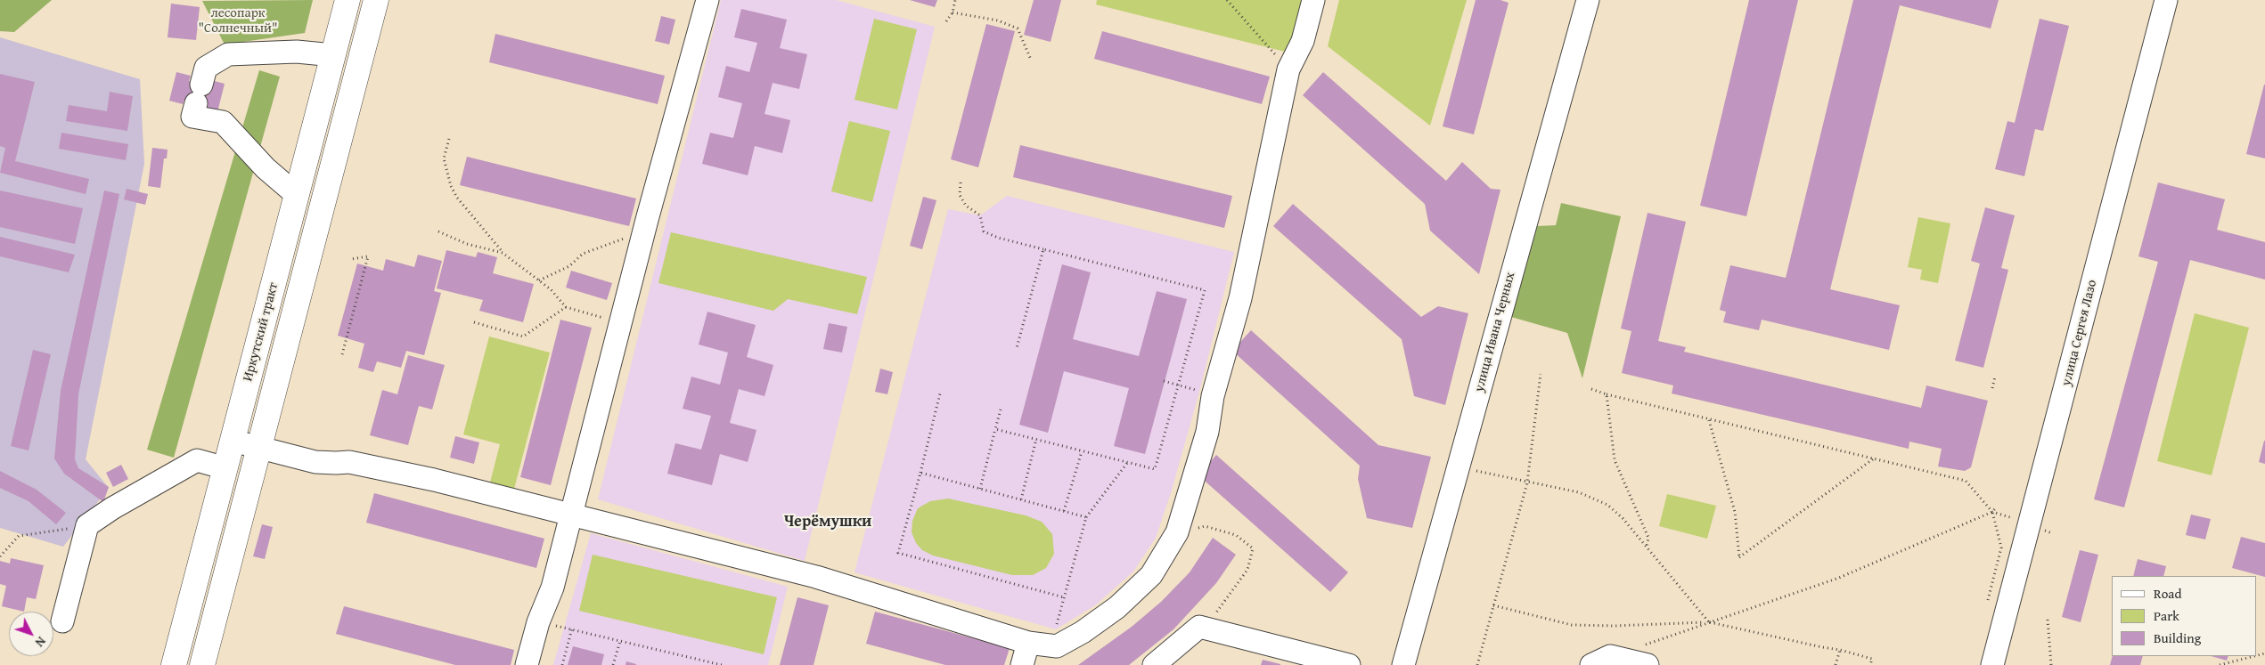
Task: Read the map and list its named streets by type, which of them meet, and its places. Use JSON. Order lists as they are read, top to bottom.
{
  "streets": {
    "main road": ["Иркутский тракт"],
    "street": ["улица Ивана Черных", "улица Сергея Лазо"]
  },
  "districts": ["Черёмушки"],
  "parks": ["лесопарк \"Солнечный\""],
  "legend": ["Road", "Park", "Building"],
  "north": "bottom right"
}
